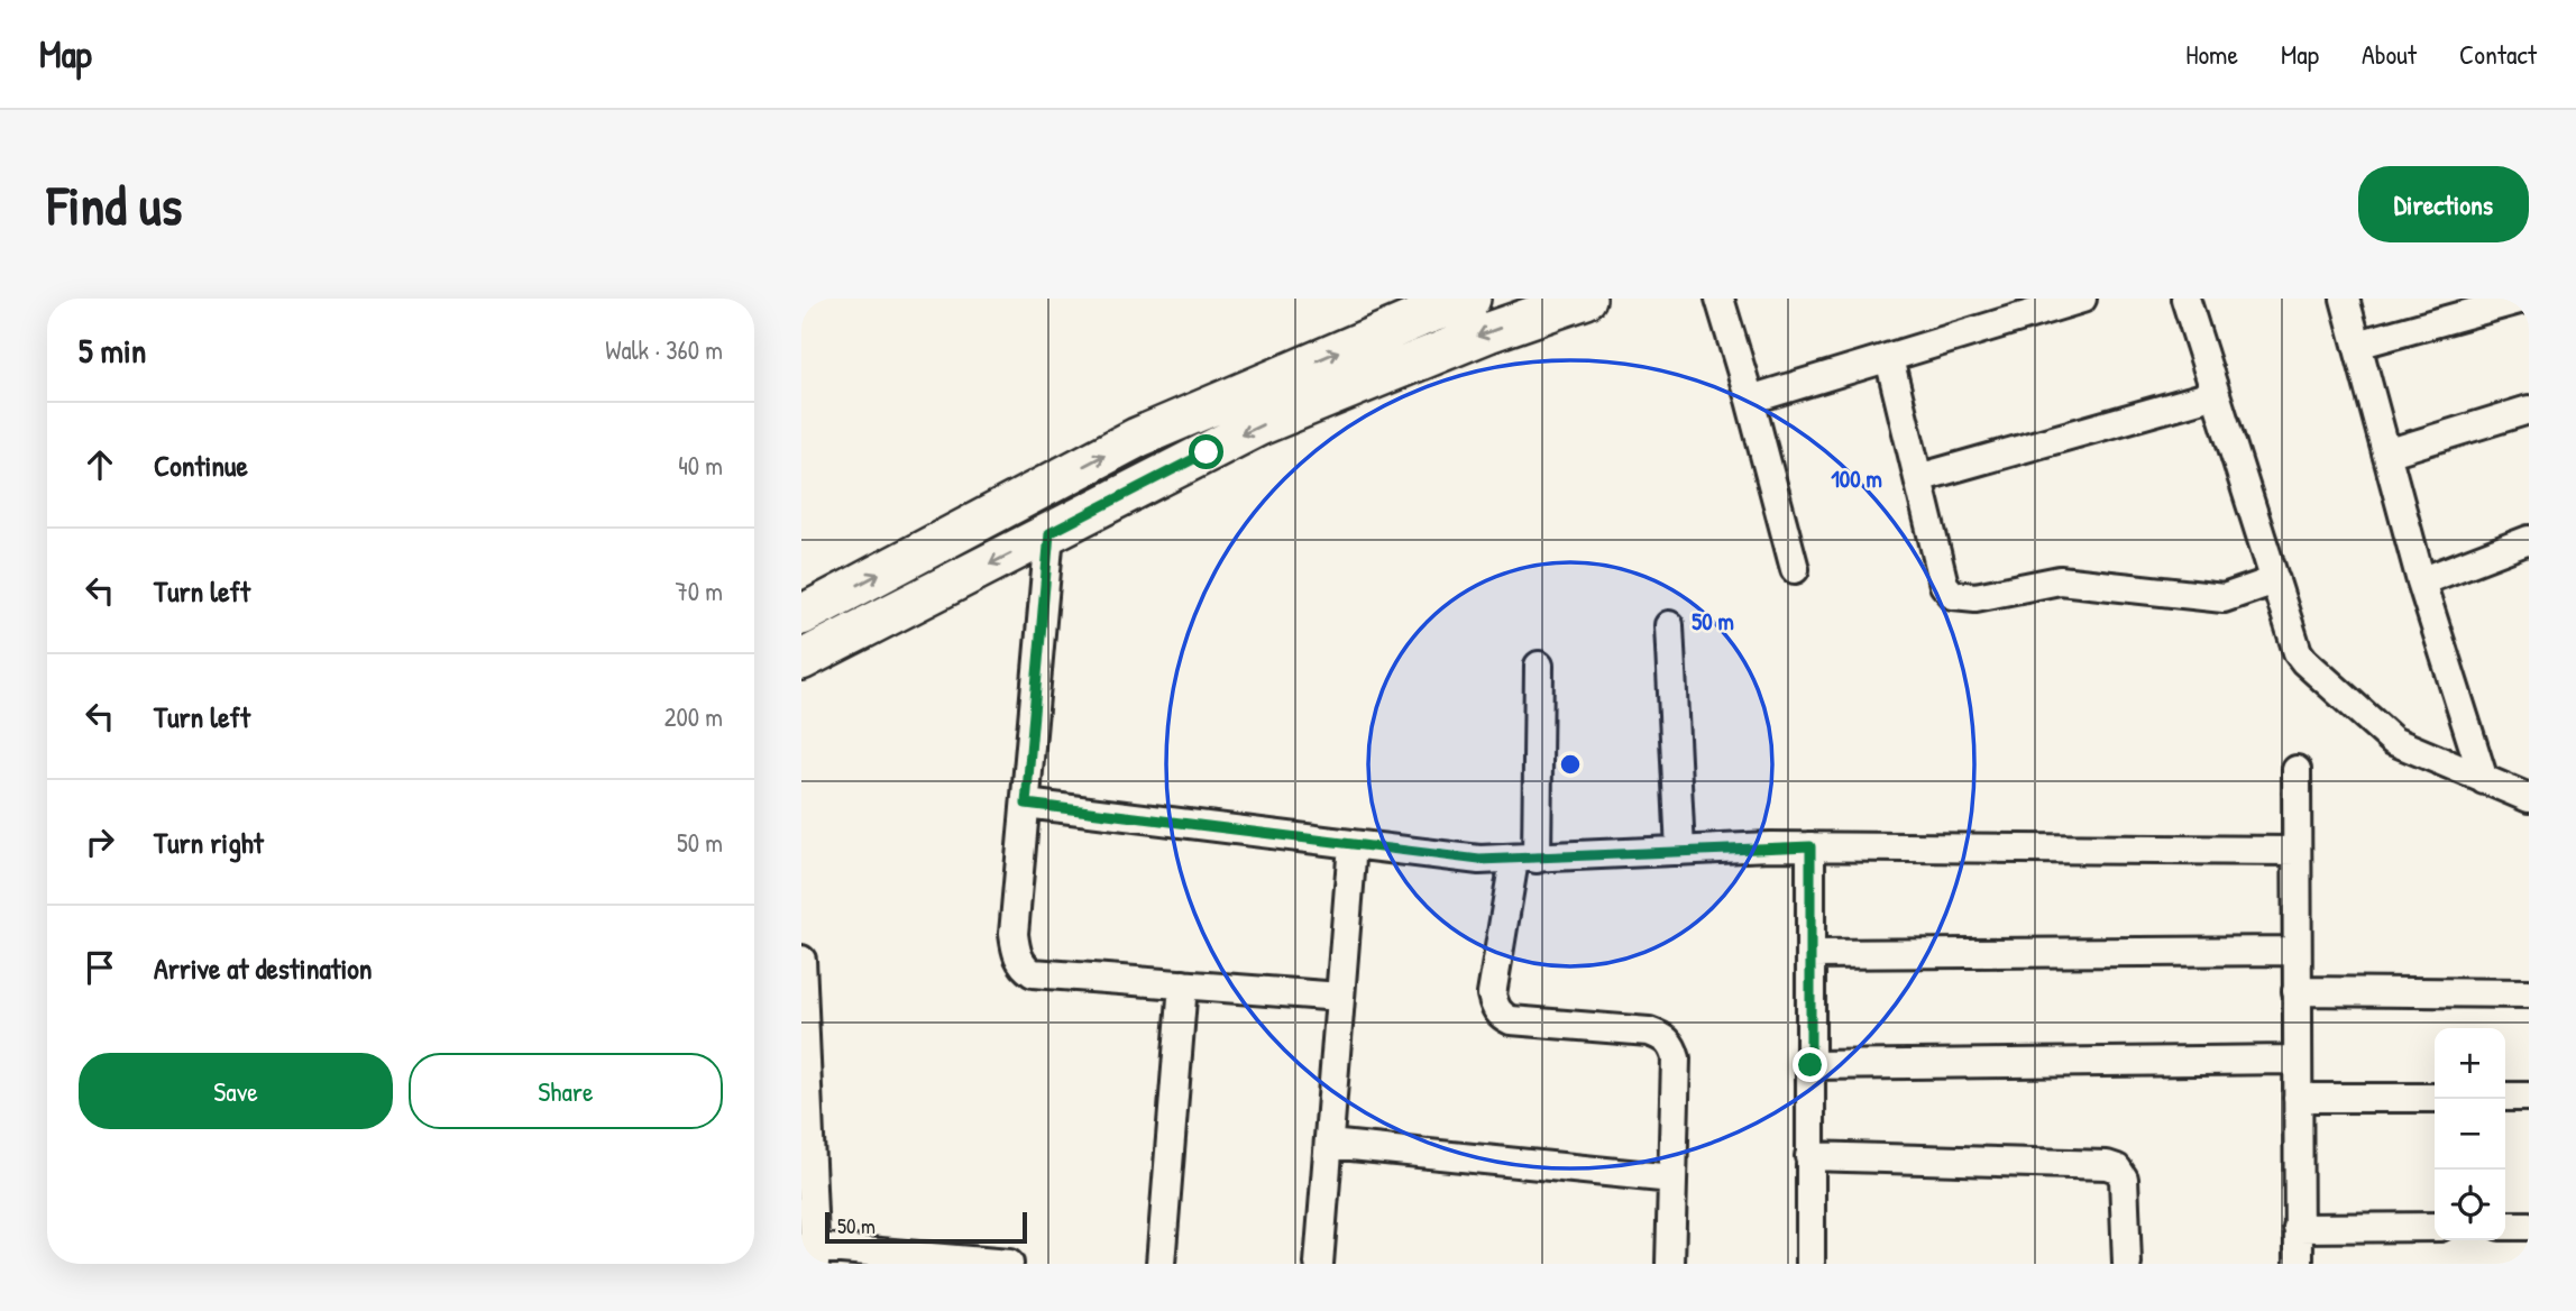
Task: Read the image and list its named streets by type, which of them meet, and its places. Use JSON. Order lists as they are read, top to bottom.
{
  "scale_bar": "50 m",
  "page": {
    "header": "Map",
    "nav": [
      "Home",
      "Map",
      "About",
      "Contact"
    ],
    "buttons": [
      "Directions",
      ["Save", "Share"]
    ],
    "title": "Find us",
    "heading": ["5 min", "Walk · 360 m"],
    "list": [
      ["Continue", "40 m"],
      ["Turn left", "70 m"],
      ["Turn left", "200 m"],
      ["Turn right", "50 m"],
      "Arrive at destination"
    ],
    "map_buttons": ["+", "−"],
    "scale": "50 m"
  },
  "rings": ["100 m", "50 m"]
}
